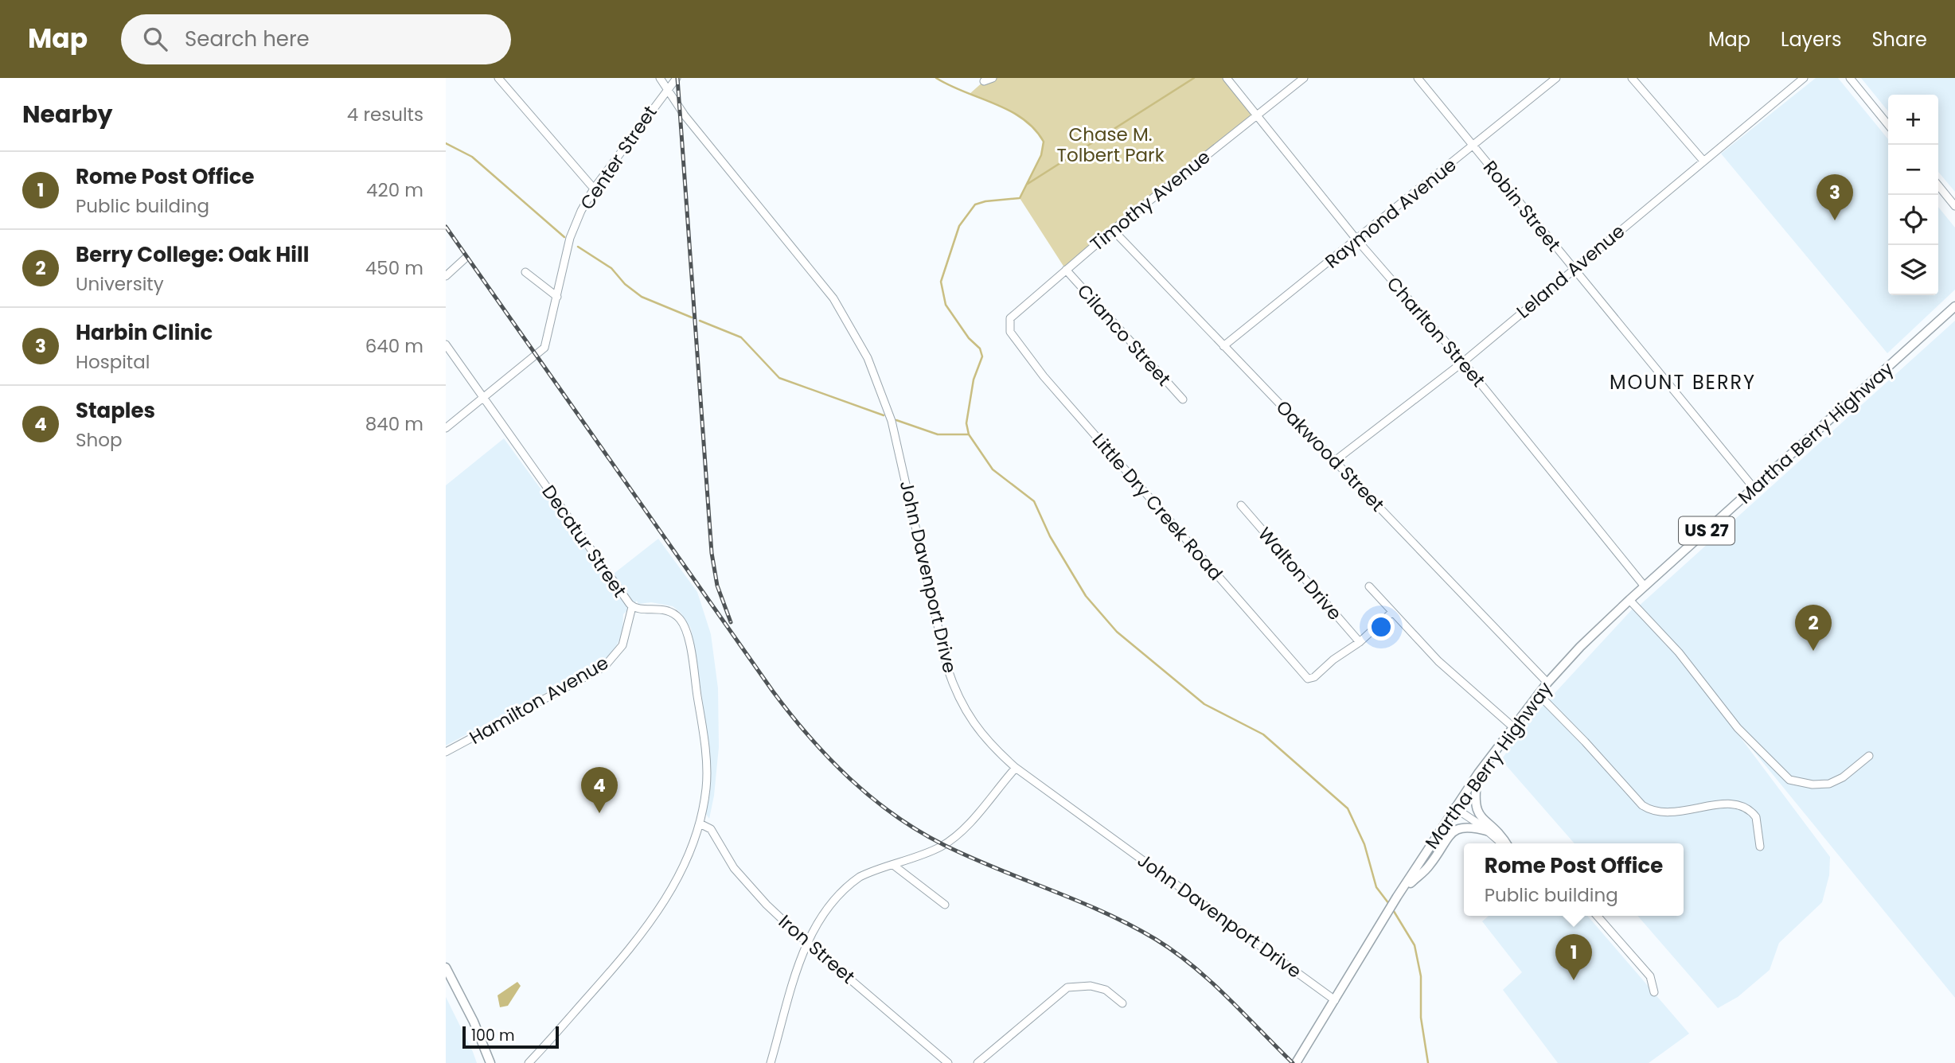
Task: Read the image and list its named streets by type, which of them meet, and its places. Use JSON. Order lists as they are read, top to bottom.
{
  "streets": {
    "main road": ["Martha Berry Highway", "US 27"],
    "street": [
      "Center Street",
      "Timothy Avenue",
      "Robin Street",
      "Raymond Avenue",
      "Leland Avenue",
      "Charlton Street",
      "Cilanco Street",
      "Oakwood Street",
      "Little Dry Creek Road",
      "Decatur Street",
      "Walton Drive",
      "John Davenport Drive",
      "Hamilton Avenue",
      "Iron Street"
    ]
  },
  "crossings": [
    ["Center Street", "Decatur Street"],
    ["Center Street", "John Davenport Drive"],
    ["Timothy Avenue", "Charlton Street"],
    ["Timothy Avenue", "Cilanco Street"],
    ["Timothy Avenue", "Oakwood Street"],
    ["Timothy Avenue", "Little Dry Creek Road"],
    ["Robin Street", "Raymond Avenue"],
    ["Robin Street", "Leland Avenue"],
    ["Robin Street", "Martha Berry Highway"],
    ["Raymond Avenue", "Charlton Street"],
    ["Raymond Avenue", "Oakwood Street"],
    ["Leland Avenue", "Charlton Street"],
    ["Leland Avenue", "Oakwood Street"],
    ["Charlton Street", "Martha Berry Highway"],
    ["Martha Berry Highway", "Oakwood Street"],
    ["Little Dry Creek Road", "Walton Drive"],
    ["Decatur Street", "Hamilton Avenue"],
    ["Decatur Street", "Iron Street"]
  ],
  "districts": ["MOUNT BERRY"],
  "parks": ["Chase M. Tolbert Park"],
  "scale_bar": "100 m",
  "page": {
    "header": "Map",
    "search": "Search here",
    "nav": ["Map", "Layers", "Share"],
    "heading": ["Nearby", "4 results"],
    "map_buttons": ["+", "−"],
    "list": [
      {
        "mark": "1",
        "name": "Rome Post Office",
        "note": "Public building",
        "value": "420 m"
      },
      {
        "mark": "2",
        "name": "Berry College: Oak Hill",
        "note": "University",
        "value": "450 m"
      },
      {
        "mark": "3",
        "name": "Harbin Clinic",
        "note": "Hospital",
        "value": "640 m"
      },
      {
        "mark": "4",
        "name": "Staples",
        "note": "Shop",
        "value": "840 m"
      }
    ],
    "pins": [
      "3",
      "2",
      "4",
      "1"
    ],
    "popup": ["Rome Post Office", "Public building"],
    "scale": "100 m"
  }
}
